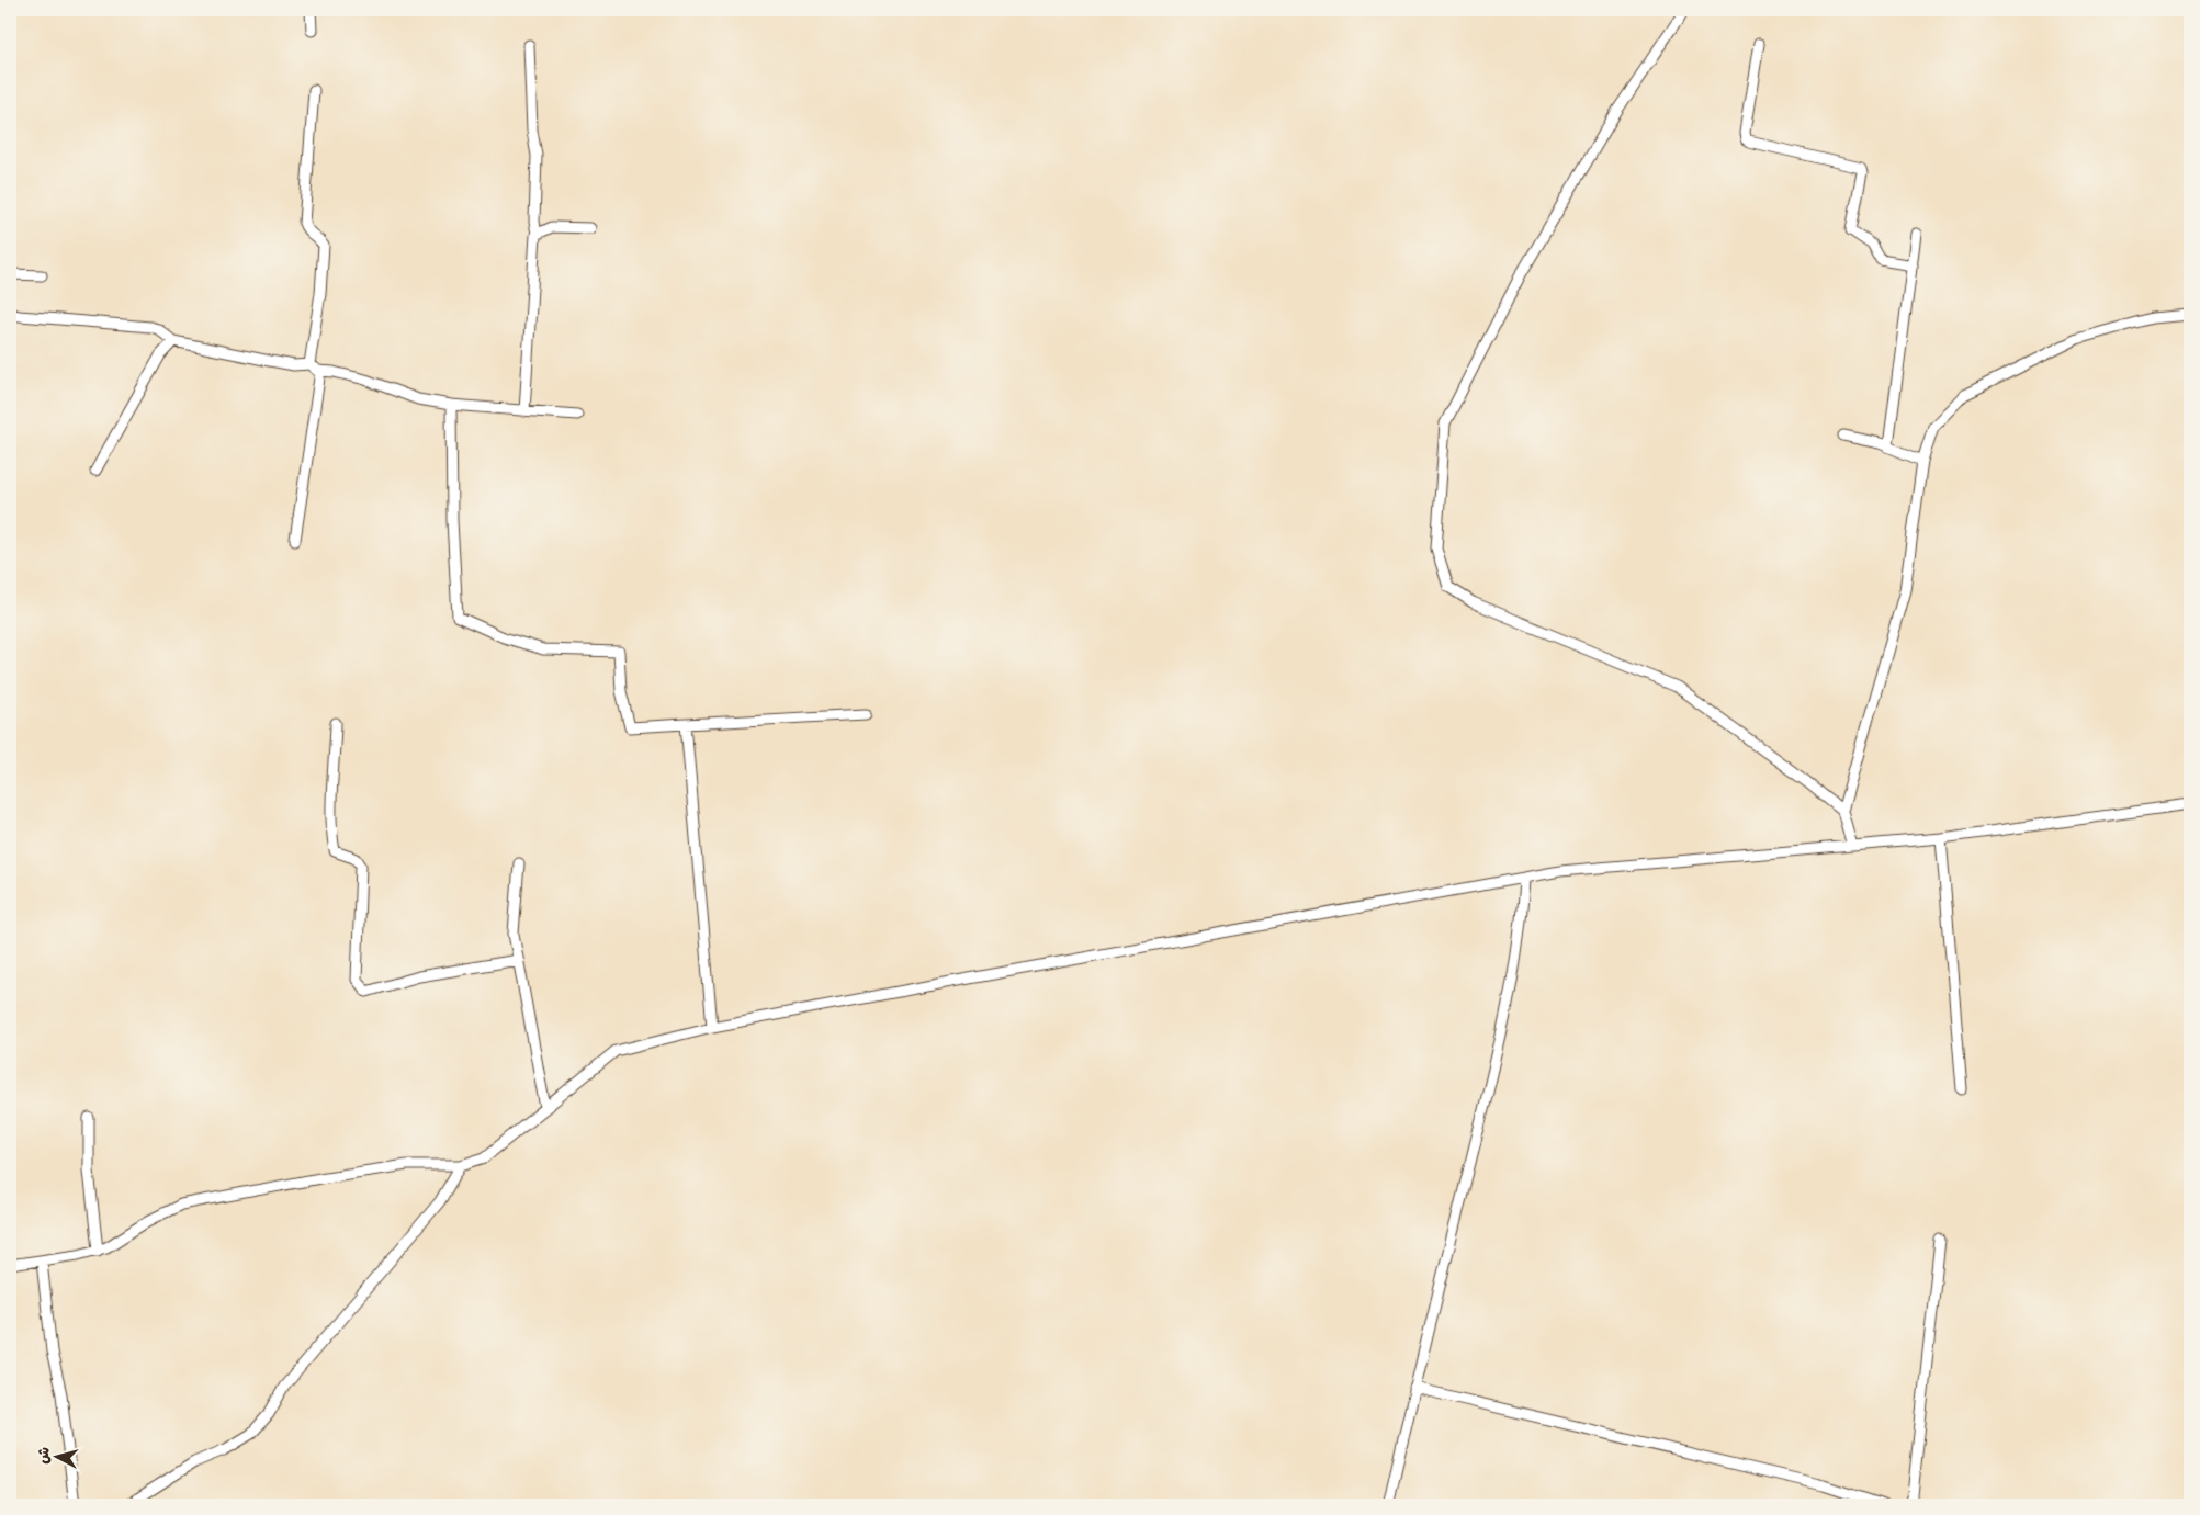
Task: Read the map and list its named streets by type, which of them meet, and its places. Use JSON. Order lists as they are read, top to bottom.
{
  "north": "left"
}
